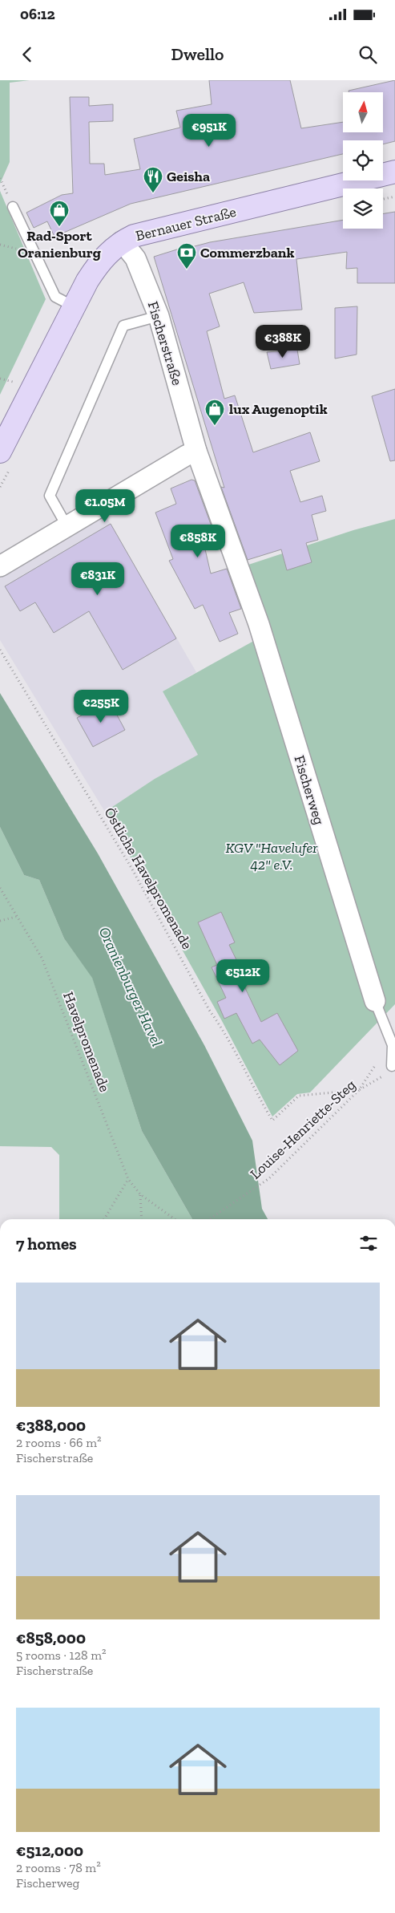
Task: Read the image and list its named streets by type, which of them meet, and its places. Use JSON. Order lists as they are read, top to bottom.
{
  "streets": {
    "main road": ["Bernauer Straße"],
    "street": ["Fischerstraße", "Fischerweg"],
    "path": ["Östliche Havelpromenade", "Havelpromenade", "Louise-Henriette-Steg"]
  },
  "crossings": [
    ["Bernauer Straße", "Fischerstraße"],
    ["Fischerstraße", "Fischerweg"],
    ["Östliche Havelpromenade", "Louise-Henriette-Steg"]
  ],
  "water": ["Oranienburger Havel"],
  "parks": ["KGV \"Havelufer 42\" e.V."],
  "places": {
    "restaurant": ["Geisha"],
    "shop": ["Rad-Sport Oranienburg", "lux Augenoptik"],
    "bank": ["Commerzbank"]
  },
  "north": "top",
  "page": {
    "status": "06:12",
    "header": "Dwello",
    "price": [
      "€951K",
      "€388K",
      "€1.05M",
      "€858K",
      "€831K",
      "€255K",
      "€512K"
    ],
    "heading": "7 homes",
    "list": [
      {
        "name": "€388,000",
        "note": "2 rooms · 66 m² · Fischerstraße"
      },
      {
        "name": "€858,000",
        "note": "5 rooms · 128 m² · Fischerstraße"
      },
      {
        "name": "€512,000",
        "note": "2 rooms · 78 m² · Fischerweg"
      }
    ]
  }
}
